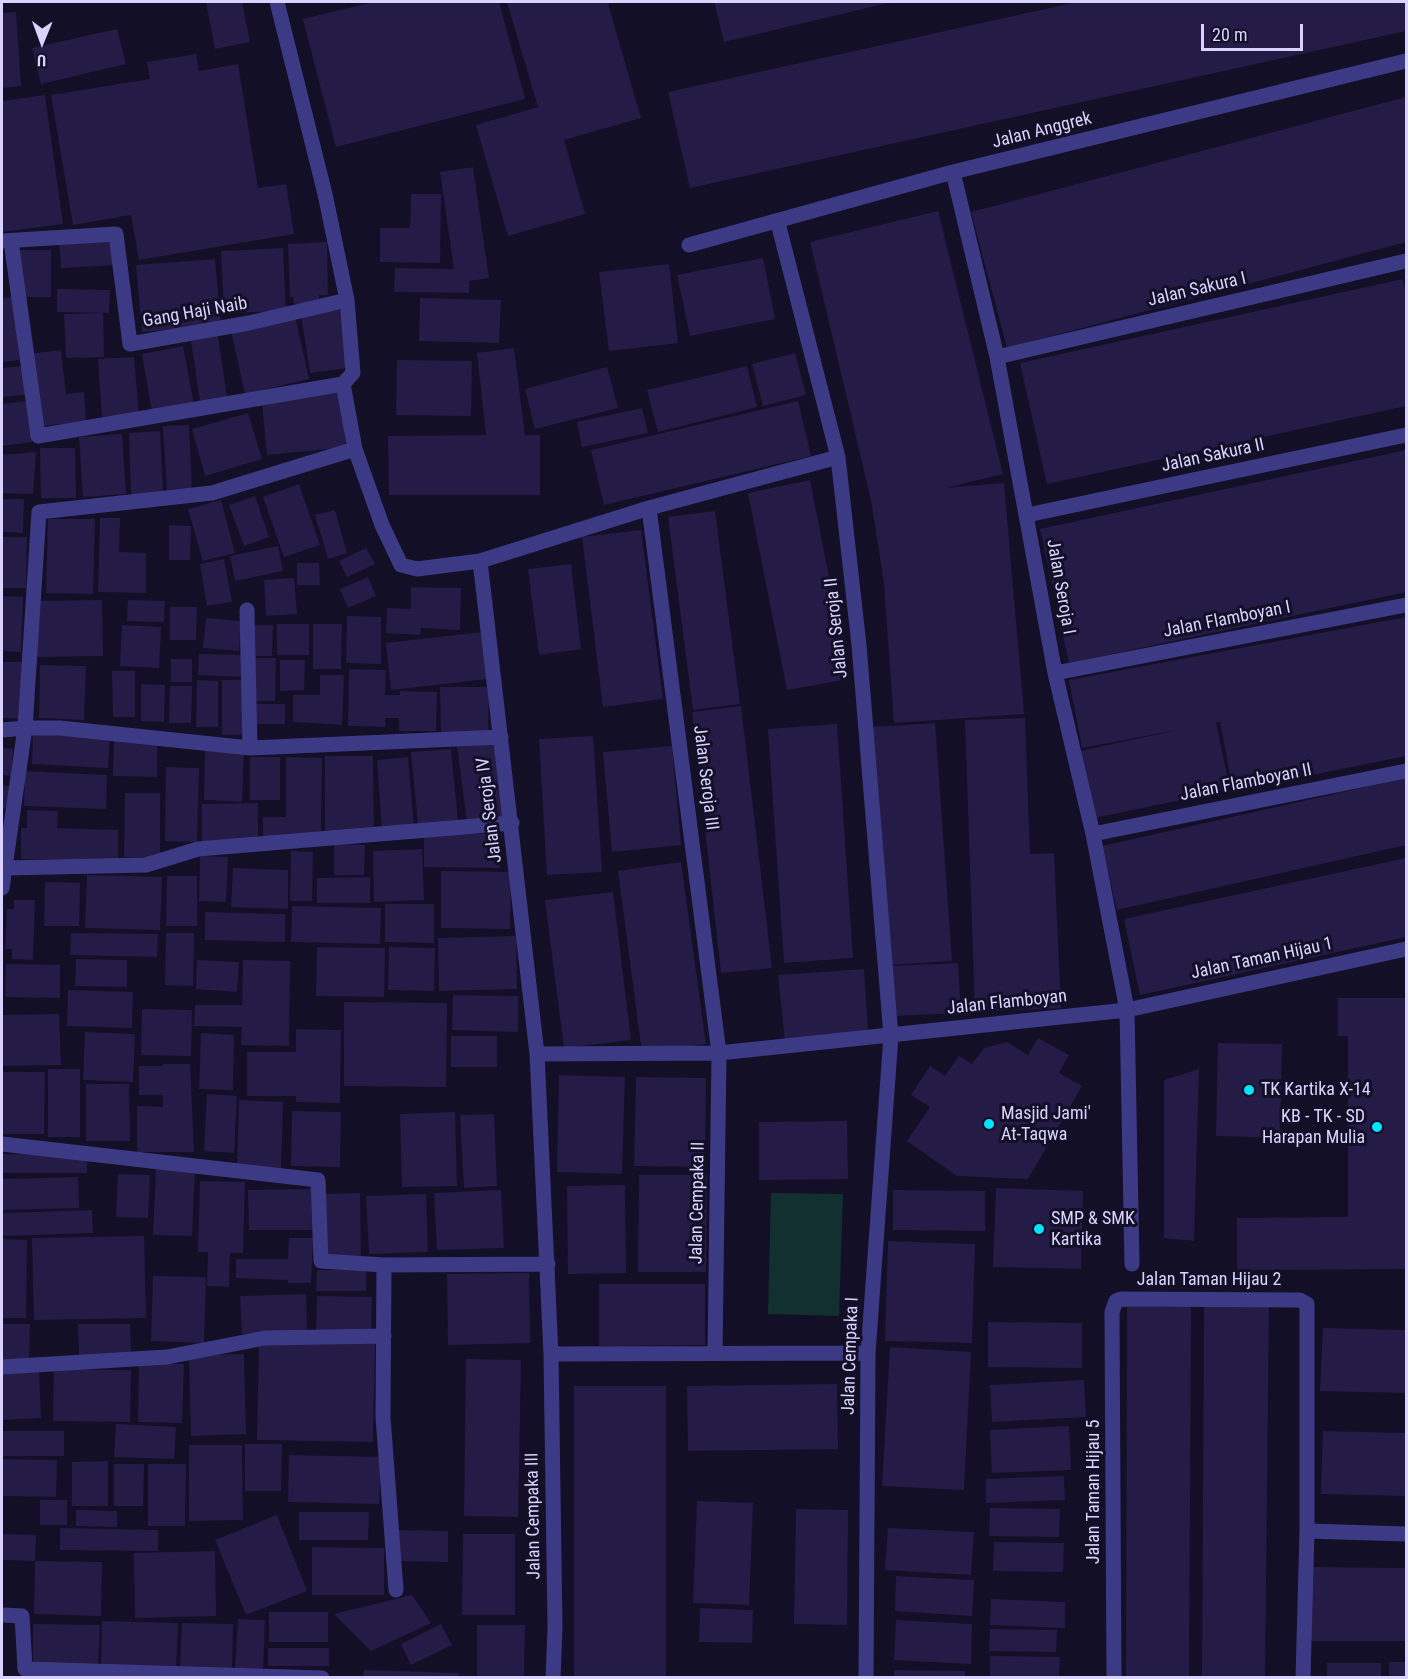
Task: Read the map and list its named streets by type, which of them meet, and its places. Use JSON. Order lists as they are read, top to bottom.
{
  "streets": {
    "street": [
      "Jalan Anggrek",
      "Jalan Sakura I",
      "Gang Haji Naib",
      "Jalan Sakura II",
      "Jalan Seroja I",
      "Jalan Flamboyan I",
      "Jalan Seroja II",
      "Jalan Seroja III",
      "Jalan Flamboyan II",
      "Jalan Seroja IV",
      "Jalan Taman Hijau 1",
      "Jalan Flamboyan",
      "Jalan Cempaka II",
      "Jalan Taman Hijau 2",
      "Jalan Cempaka I",
      "Jalan Taman Hijau 5",
      "Jalan Cempaka III"
    ]
  },
  "crossings": [
    ["Jalan Anggrek", "Jalan Seroja I"],
    ["Jalan Anggrek", "Jalan Seroja II"],
    ["Jalan Sakura I", "Jalan Seroja I"],
    ["Jalan Sakura II", "Jalan Seroja I"],
    ["Jalan Seroja I", "Jalan Flamboyan I"],
    ["Jalan Seroja I", "Jalan Flamboyan II"],
    ["Jalan Seroja I", "Jalan Taman Hijau 1"],
    ["Jalan Seroja I", "Jalan Flamboyan"],
    ["Jalan Seroja II", "Jalan Flamboyan"],
    ["Jalan Seroja II", "Jalan Cempaka I"],
    ["Jalan Seroja III", "Jalan Cempaka II"],
    ["Jalan Seroja IV", "Jalan Cempaka III"],
    ["Jalan Taman Hijau 1", "Jalan Flamboyan"],
    ["Jalan Flamboyan", "Jalan Cempaka I"],
    ["Jalan Taman Hijau 2", "Jalan Taman Hijau 5"]
  ],
  "places": [
    "TK Kartika X-14",
    "Masjid Jami' At-Taqwa",
    "KB - TK - SD Harapan Mulia",
    "SMP & SMK Kartika"
  ],
  "scale_bar": "20 m",
  "north": "bottom"
}
